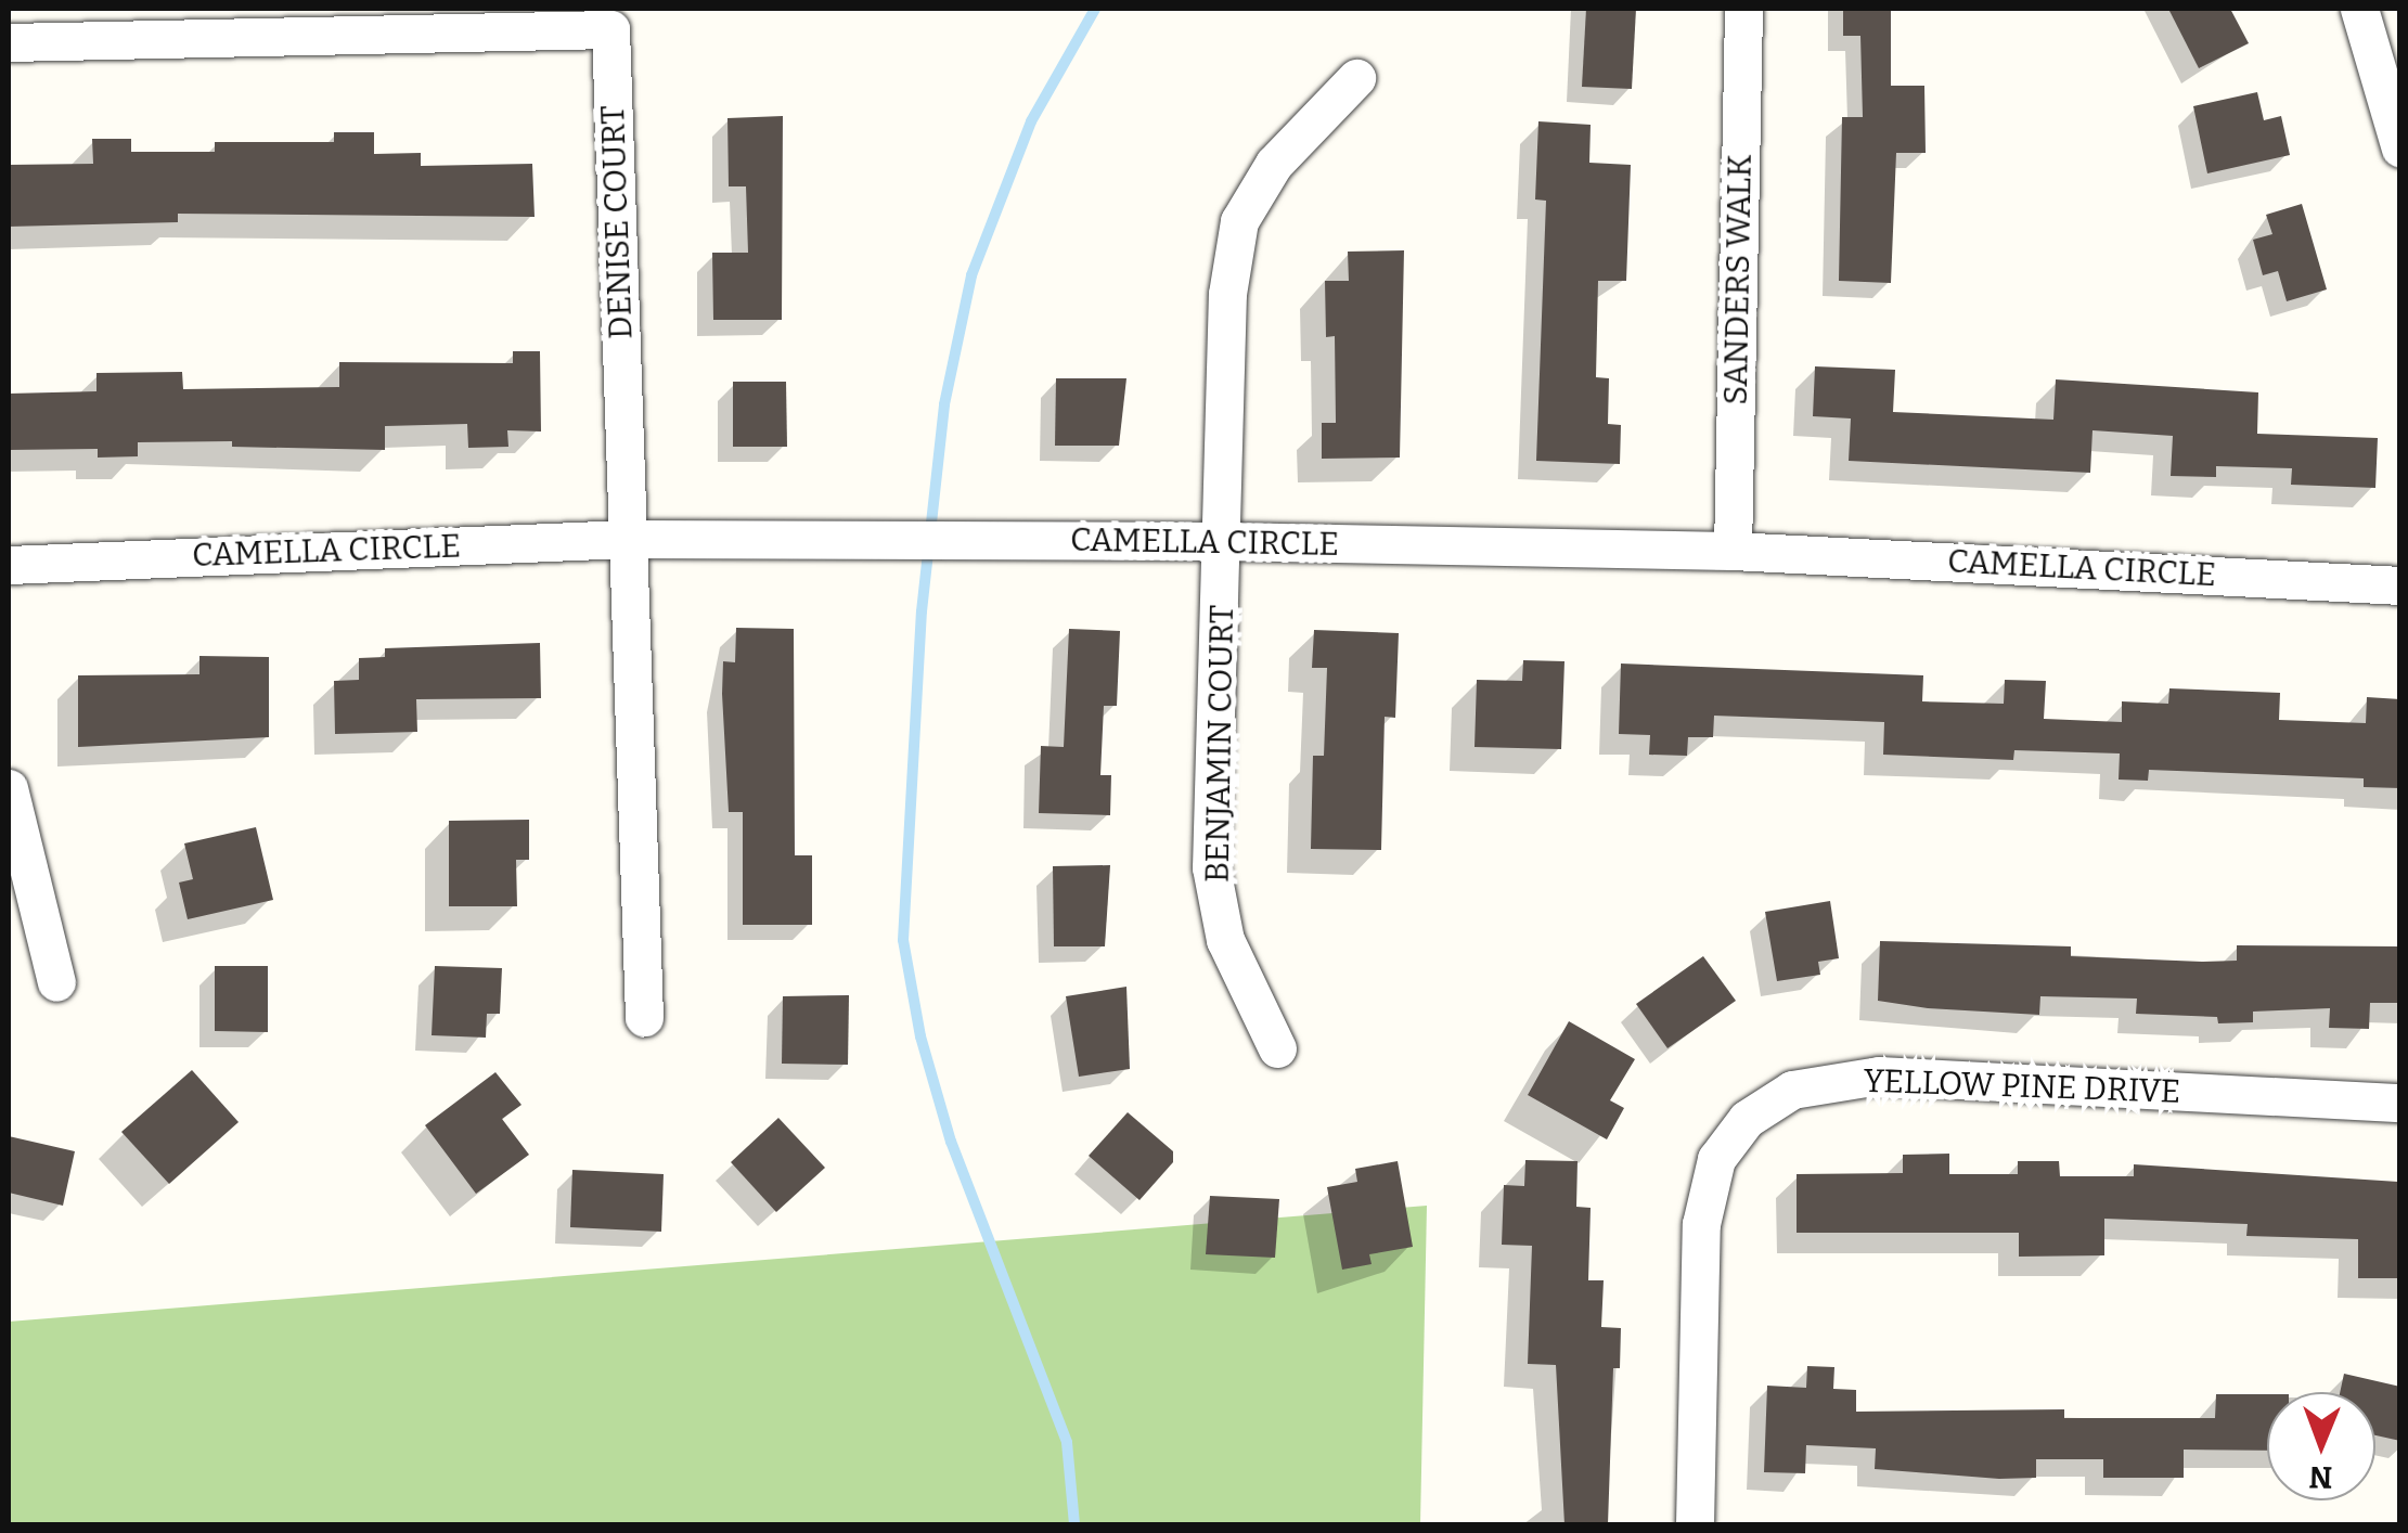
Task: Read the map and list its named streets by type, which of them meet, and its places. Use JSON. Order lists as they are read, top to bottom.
{
  "streets": {
    "street": [
      "DENISE COURT",
      "SANDERS WALK",
      "CAMELLA CIRCLE",
      "BENJAMIN COURT",
      "YELLOW PINE DRIVE"
    ]
  },
  "crossings": [
    ["DENISE COURT", "CAMELLA CIRCLE"],
    ["SANDERS WALK", "CAMELLA CIRCLE"],
    ["CAMELLA CIRCLE", "BENJAMIN COURT"]
  ],
  "north": "bottom"
}
